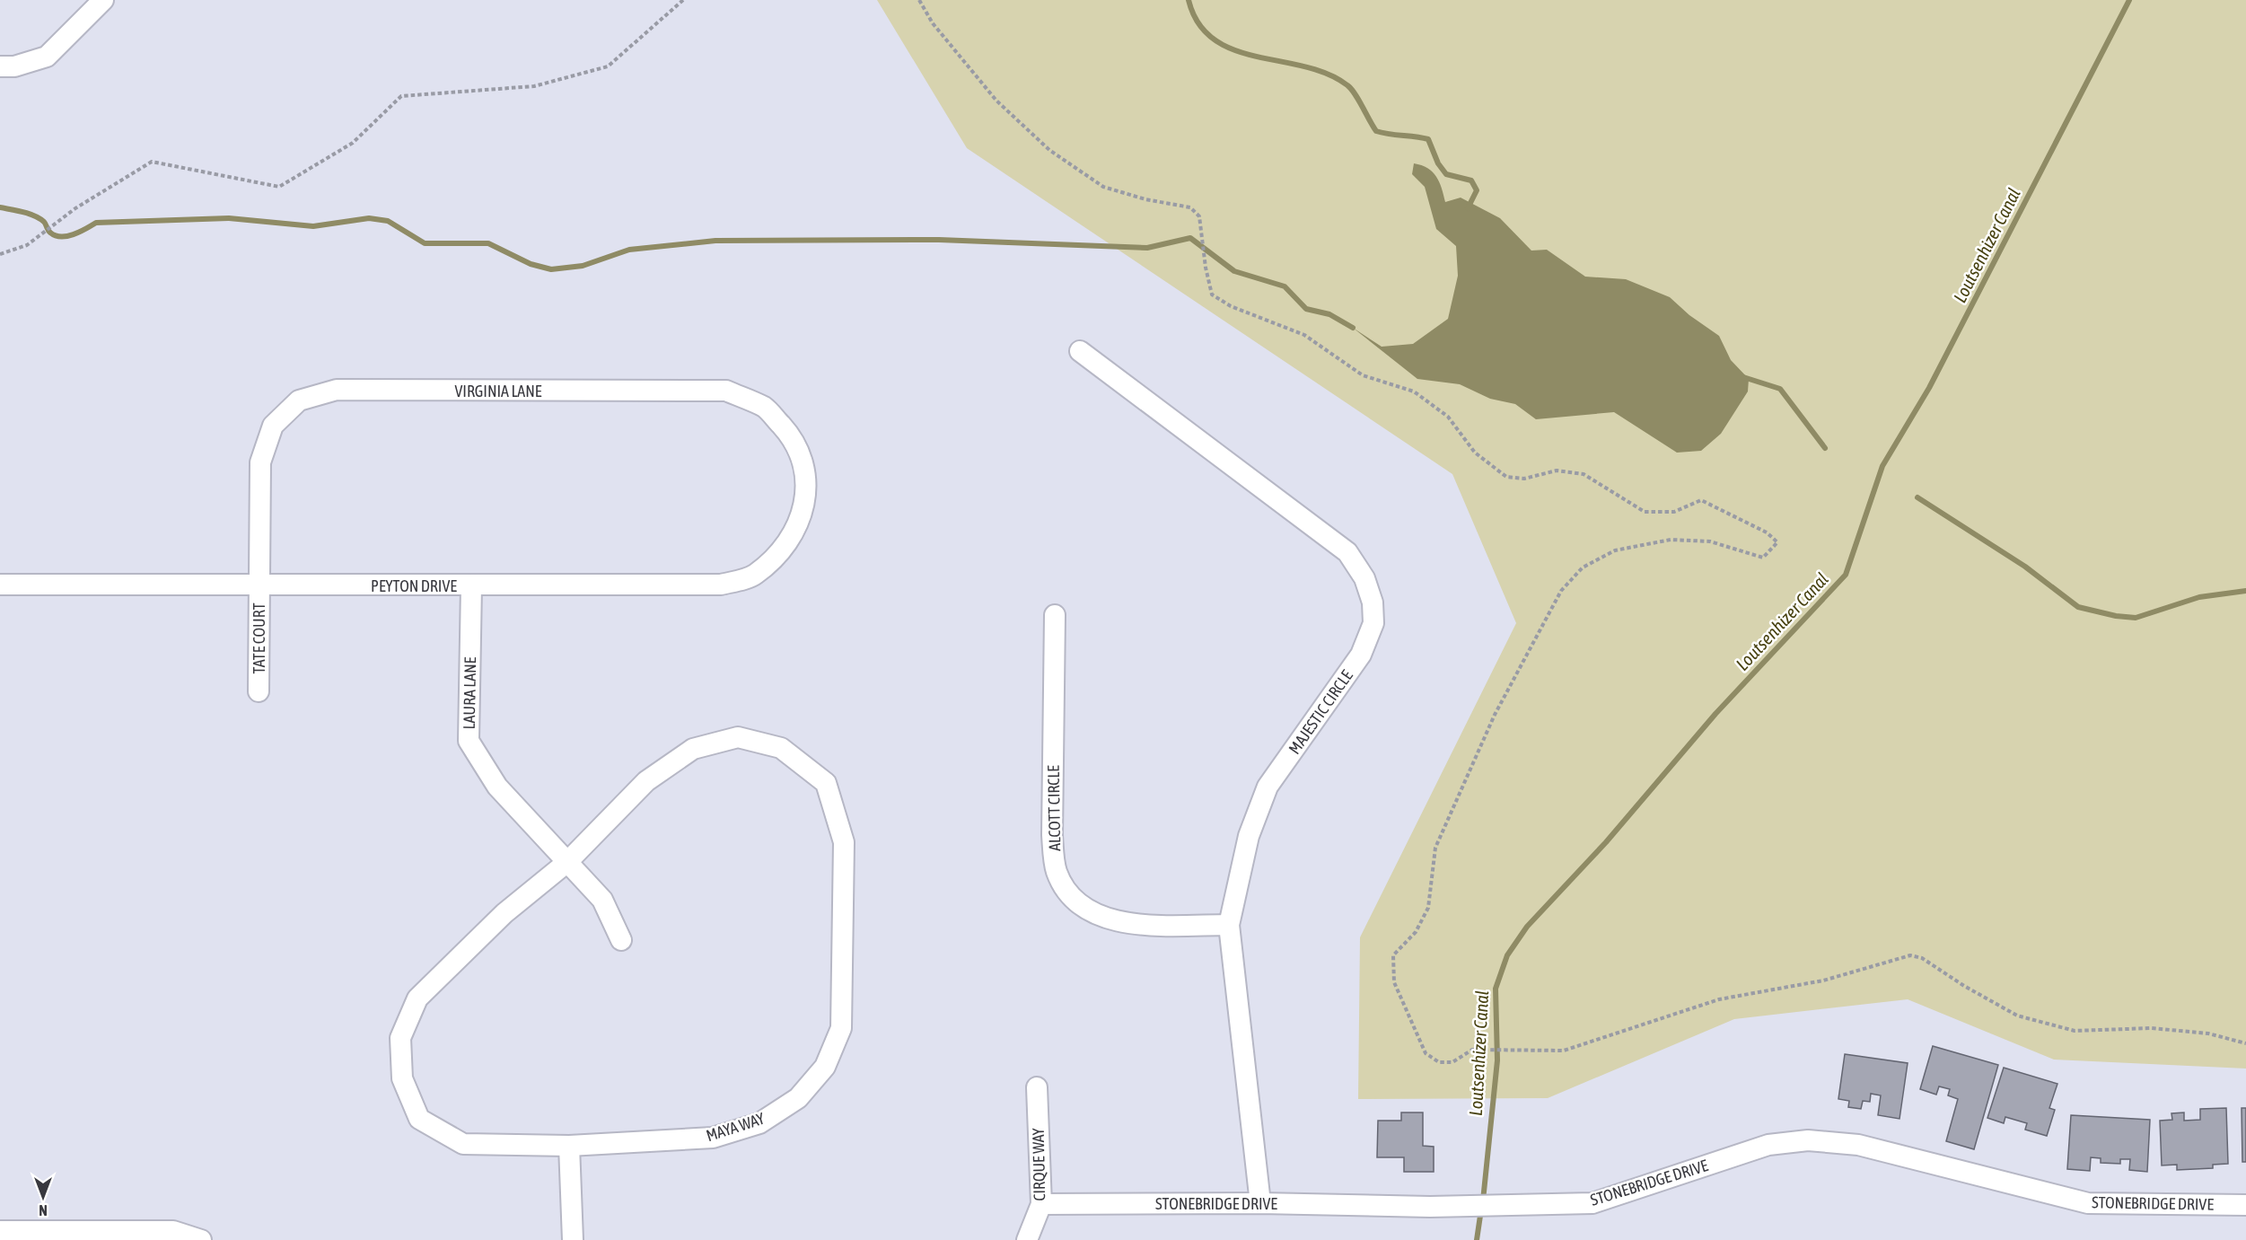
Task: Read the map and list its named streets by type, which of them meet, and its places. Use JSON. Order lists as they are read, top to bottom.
{
  "streets": {
    "street": [
      "VIRGINIA LANE",
      "PEYTON DRIVE",
      "TATE COURT",
      "LAURA LANE",
      "MAJESTIC CIRCLE",
      "ALCOTT CIRCLE",
      "MAYA WAY",
      "CIRQUE WAY",
      "STONEBRIDGE DRIVE"
    ]
  },
  "crossings": [
    ["VIRGINIA LANE", "PEYTON DRIVE"],
    ["VIRGINIA LANE", "TATE COURT"],
    ["PEYTON DRIVE", "TATE COURT"],
    ["PEYTON DRIVE", "LAURA LANE"],
    ["LAURA LANE", "MAYA WAY"],
    ["MAJESTIC CIRCLE", "ALCOTT CIRCLE"],
    ["MAJESTIC CIRCLE", "STONEBRIDGE DRIVE"],
    ["CIRQUE WAY", "STONEBRIDGE DRIVE"]
  ],
  "water": ["Loutsenhizer Canal"],
  "north": "bottom"
}
